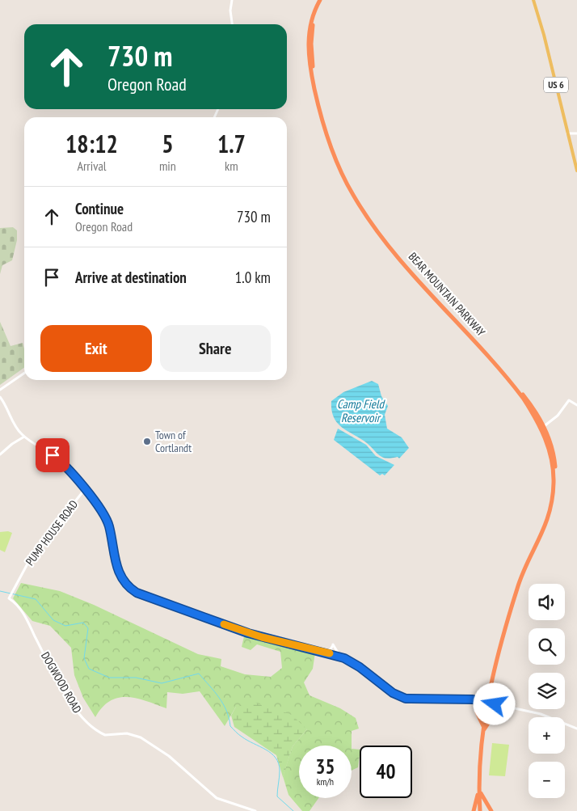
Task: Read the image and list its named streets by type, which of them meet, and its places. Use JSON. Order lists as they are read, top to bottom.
{
  "streets": {
    "highway": ["BEAR MOUNTAIN PARKWAY"],
    "main road": ["US 6"],
    "street": ["PUMP HOUSE ROAD", "DOGWOOD ROAD"]
  },
  "crossings": [
    ["PUMP HOUSE ROAD", "DOGWOOD ROAD"]
  ],
  "water": ["Camp Field Reservoir"],
  "places": ["Town of Cortlandt"],
  "page": {
    "turn": ["730 m", "Oregon Road"],
    "eta": [
      "18:12",
      "Arrival",
      "5",
      "min",
      "1.7",
      "km"
    ],
    "list": [
      {
        "name": "Continue",
        "note": "Oregon Road",
        "value": "730 m"
      },
      {
        "name": "Arrive at destination",
        "value": "1.0 km"
      }
    ],
    "buttons": ["Exit", "Share"],
    "map_buttons": ["+", "−"],
    "speed": "35 km/h",
    "limit": "40"
  }
}
